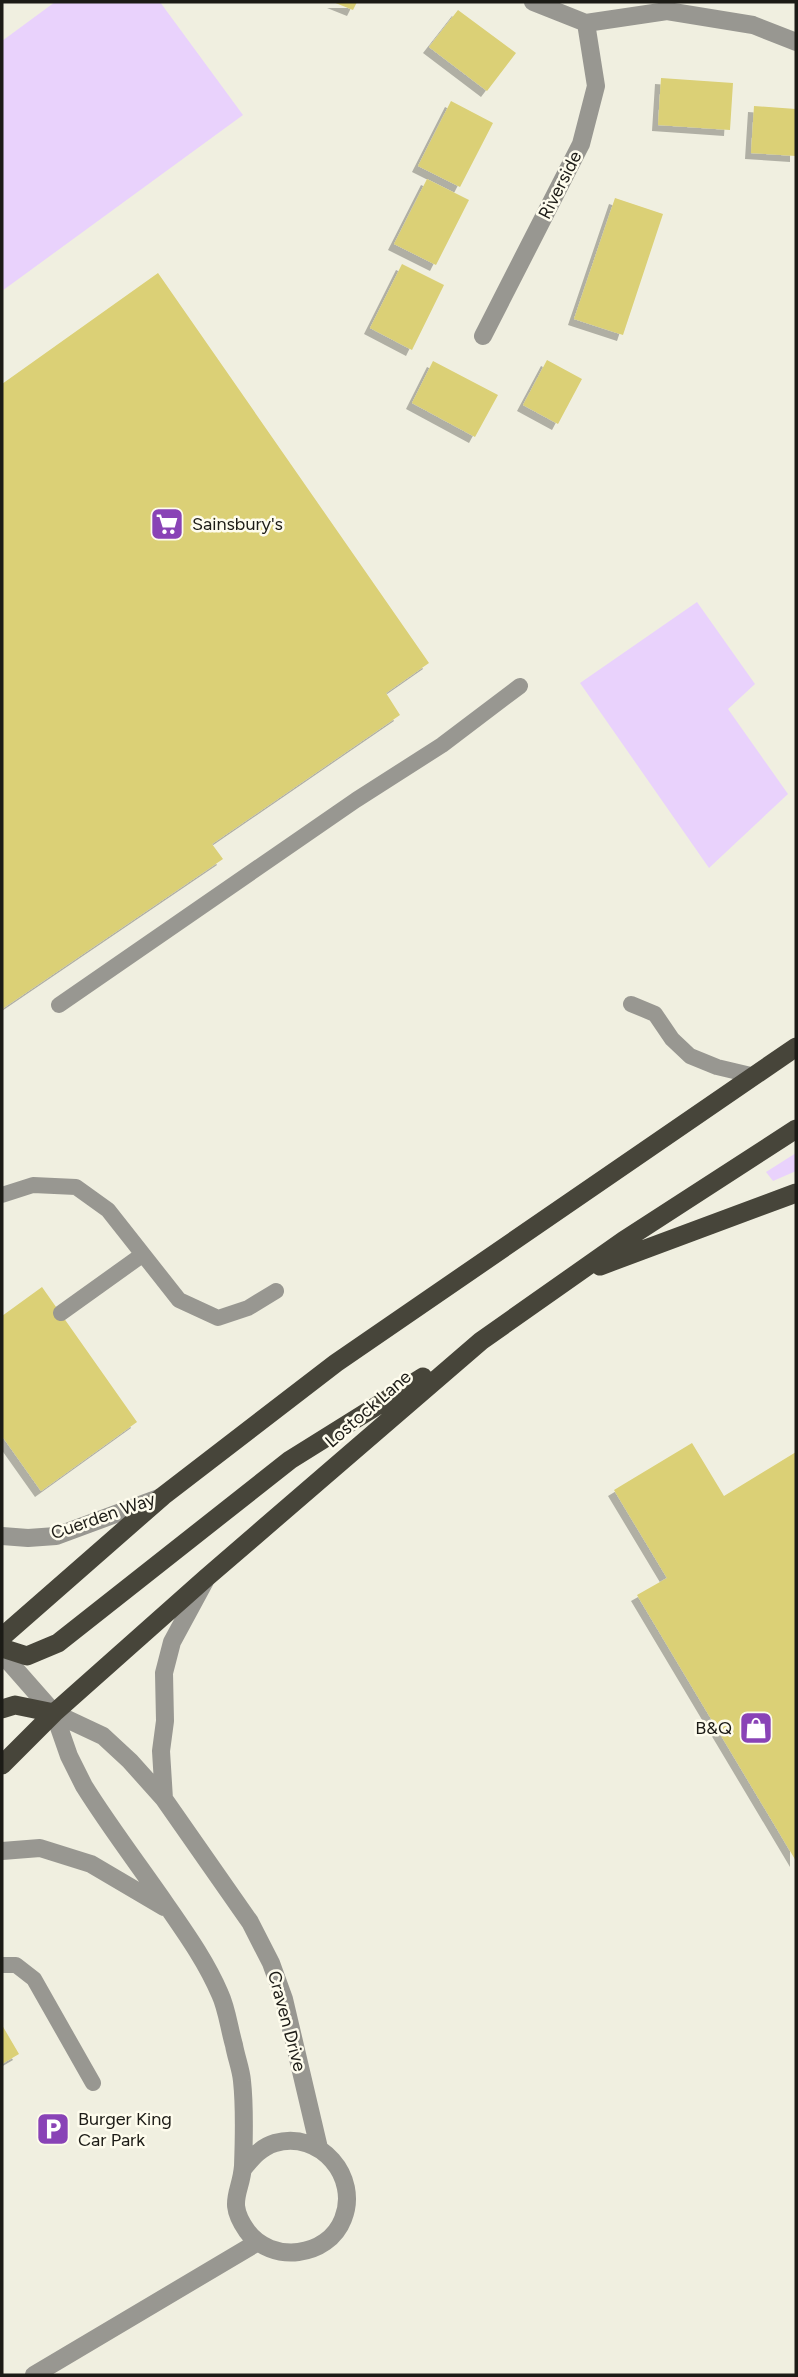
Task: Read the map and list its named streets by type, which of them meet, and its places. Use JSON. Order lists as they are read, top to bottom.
{
  "streets": {
    "highway": ["Lostock Lane"],
    "street": ["Riverside", "Cuerden Way", "Craven Drive"]
  },
  "crossings": [
    ["Lostock Lane", "Craven Drive"]
  ],
  "places": {
    "supermarket": ["Sainsbury's"],
    "shop": ["B&Q"],
    "parking": ["Burger King Car Park"]
  }
}
